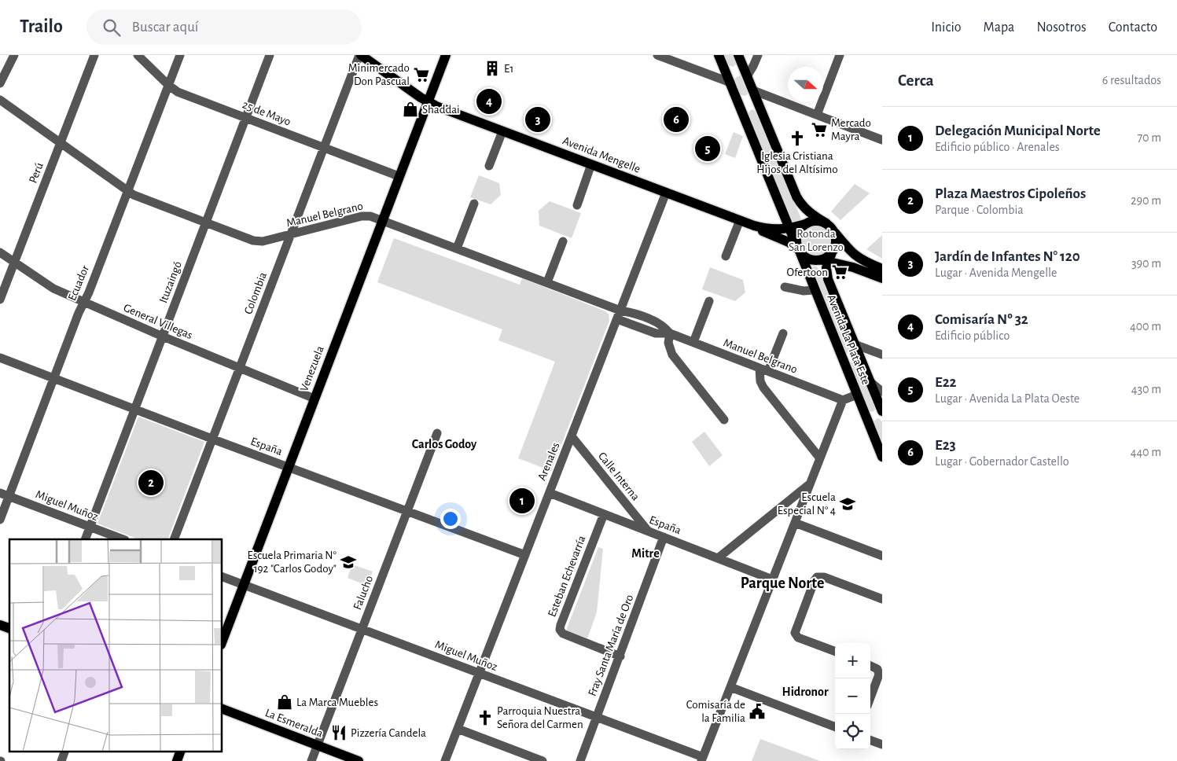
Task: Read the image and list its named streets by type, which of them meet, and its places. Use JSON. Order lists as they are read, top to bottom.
{
  "streets": {
    "main road": [
      "Avenida Mengelle",
      "Avenida La Plata Este",
      "Venezuela",
      "La Esmeralda"
    ],
    "street": [
      "25 de Mayo",
      "Perú",
      "Manuel Belgrano",
      "Ituzaingó",
      "Ecuador",
      "Colombia",
      "General Villegas",
      "España",
      "Arenales",
      "Calle Interna",
      "Miguel Muñoz",
      "Esteban Echevarría",
      "Falucho",
      "Fray Santa María de Oro"
    ]
  },
  "crossings": [
    ["25 de Mayo", "Ituzaingó"],
    ["25 de Mayo", "Ecuador"],
    ["25 de Mayo", "Colombia"],
    ["25 de Mayo", "Venezuela"],
    ["Avenida Mengelle", "Colombia"],
    ["Avenida Mengelle", "Avenida La Plata Este"],
    ["Avenida Mengelle", "Venezuela"],
    ["Avenida Mengelle", "Arenales"],
    ["Perú", "Manuel Belgrano"],
    ["Perú", "General Villegas"],
    ["Manuel Belgrano", "Ituzaingó"],
    ["Manuel Belgrano", "Ecuador"],
    ["Manuel Belgrano", "Colombia"],
    ["Manuel Belgrano", "Venezuela"],
    ["Manuel Belgrano", "Arenales"],
    ["Ituzaingó", "General Villegas"],
    ["Ituzaingó", "España"],
    ["Ituzaingó", "Miguel Muñoz"],
    ["Ecuador", "General Villegas"],
    ["Ecuador", "España"],
    ["Ecuador", "Miguel Muñoz"],
    ["Colombia", "General Villegas"],
    ["Colombia", "España"],
    ["General Villegas", "Venezuela"],
    ["Venezuela", "España"],
    ["Venezuela", "Miguel Muñoz"],
    ["España", "Arenales"],
    ["España", "Calle Interna"],
    ["España", "Esteban Echevarría"],
    ["España", "Falucho"],
    ["España", "Fray Santa María de Oro"],
    ["Arenales", "Calle Interna"],
    ["Arenales", "Miguel Muñoz"],
    ["Miguel Muñoz", "Falucho"],
    ["Miguel Muñoz", "Fray Santa María de Oro"],
    ["Esteban Echevarría", "Fray Santa María de Oro"],
    ["Falucho", "La Esmeralda"]
  ],
  "districts": [
    "Carlos Godoy",
    "Mitre",
    "Parque Norte",
    "Hidronor"
  ],
  "parks": ["Rotonda San Lorenzo"],
  "places": {
    "building": ["E1"],
    "supermarket": ["Minimercado Don Pascual", "Mercado Mayra", "Ofertoon"],
    "shop": ["Shaddai", "La Marca Muebles"],
    "church": ["Iglesia Cristiana Hijos del Altísimo", "Parroquia Nuestra Señora del Carmen"],
    "school or university": ["Escuela Especial N° 4", "Escuela Primaria N° 192 \"Carlos Godoy\""],
    "public building": ["Comisaría de la Familia"],
    "restaurant": ["Pizzería Candela"]
  },
  "north": "right",
  "page": {
    "header": "Trailo",
    "search": "Buscar aquí",
    "nav": [
      "Inicio",
      "Mapa",
      "Nosotros",
      "Contacto"
    ],
    "heading": ["Cerca", "6 resultados"],
    "pins": [
      "4",
      "3",
      "6",
      "5",
      "2",
      "1"
    ],
    "list": [
      {
        "mark": "1",
        "name": "Delegación Municipal Norte",
        "note": "Edificio público · Arenales",
        "value": "70 m"
      },
      {
        "mark": "2",
        "name": "Plaza Maestros Cipoleños",
        "note": "Parque · Colombia",
        "value": "290 m"
      },
      {
        "mark": "3",
        "name": "Jardín de Infantes N° 120",
        "note": "Lugar · Avenida Mengelle",
        "value": "390 m"
      },
      {
        "mark": "4",
        "name": "Comisaría Nº 32",
        "note": "Edificio público",
        "value": "400 m"
      },
      {
        "mark": "5",
        "name": "E22",
        "note": "Lugar · Avenida La Plata Oeste",
        "value": "430 m"
      },
      {
        "mark": "6",
        "name": "E23",
        "note": "Lugar · Gobernador Castello",
        "value": "440 m"
      }
    ],
    "map_buttons": ["+", "−"]
  }
}
